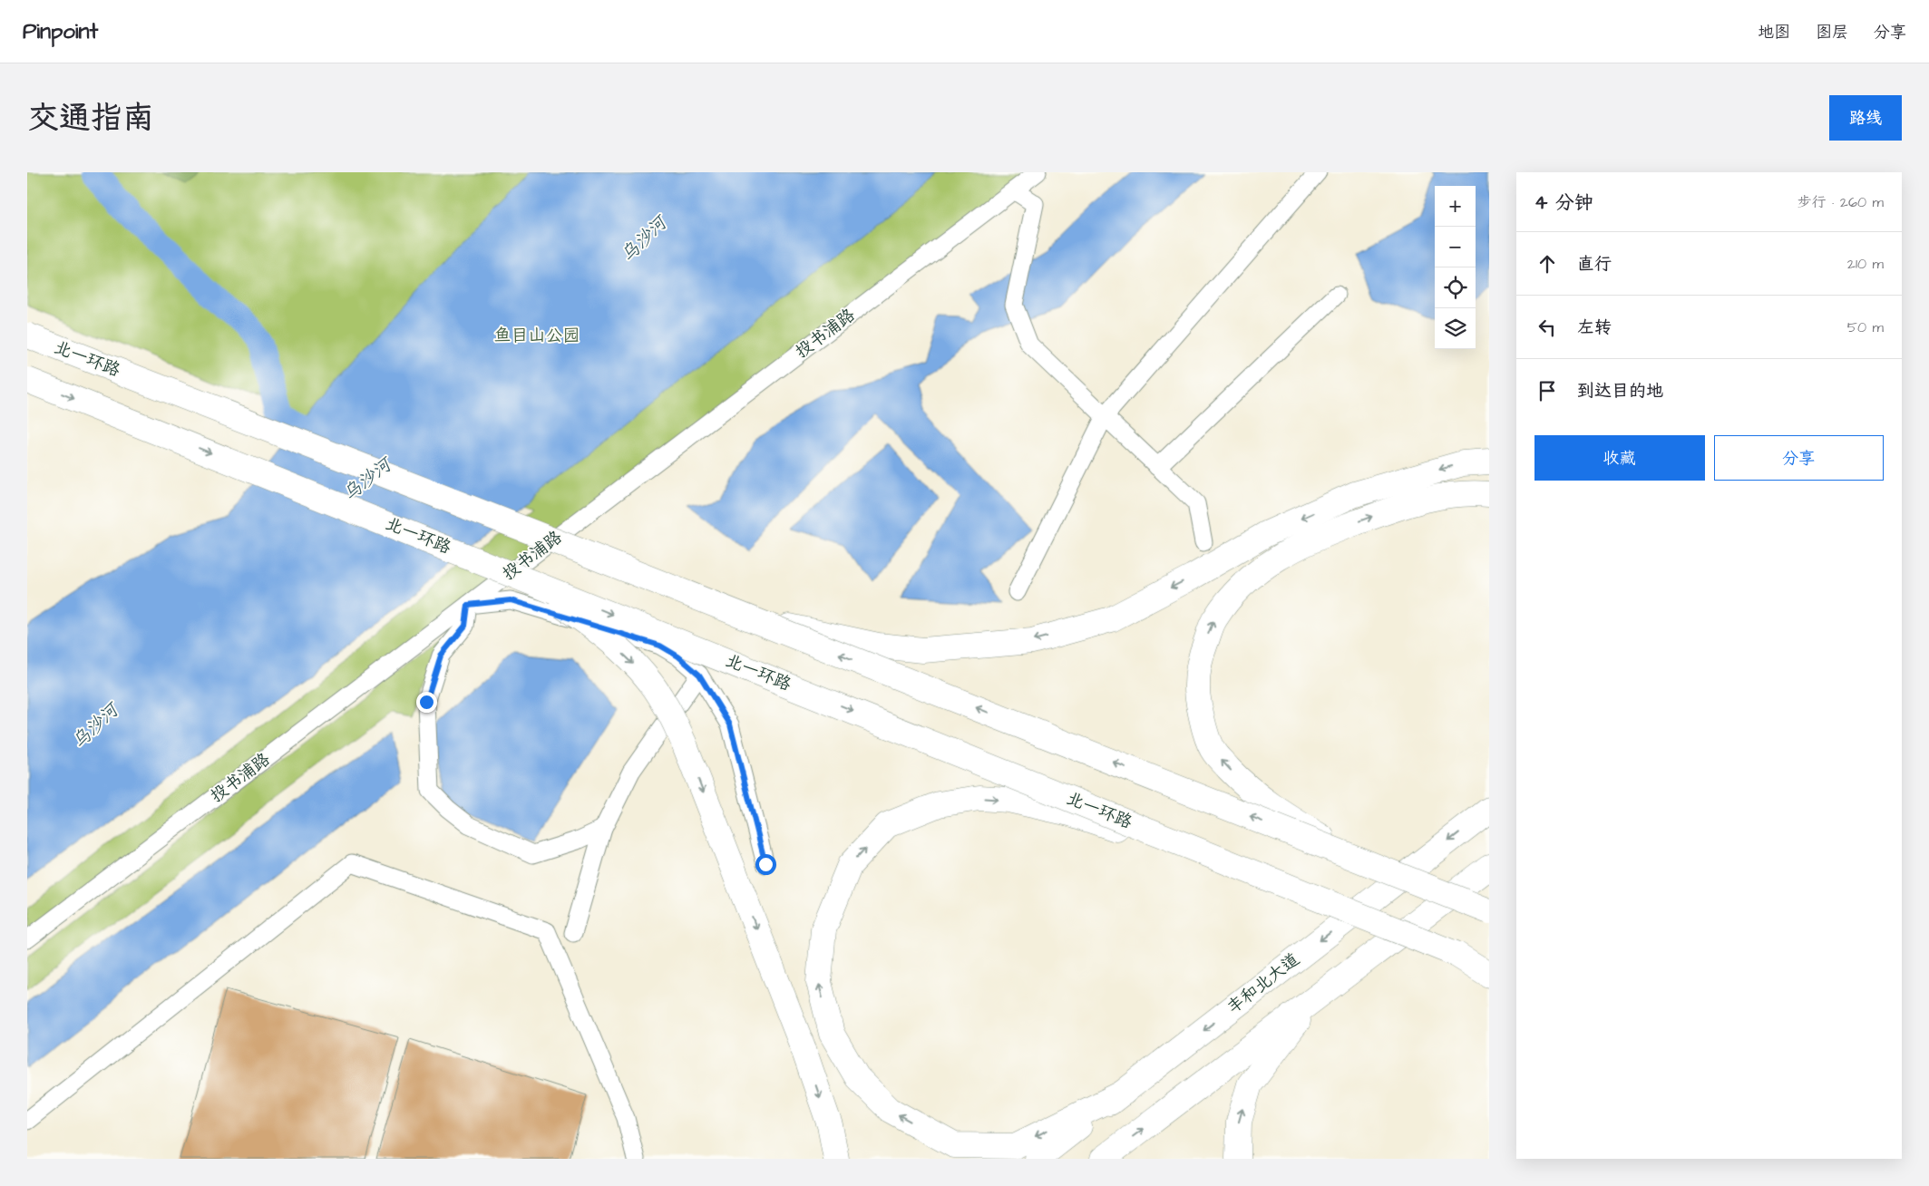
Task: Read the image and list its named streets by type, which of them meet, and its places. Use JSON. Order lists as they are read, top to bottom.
{
  "streets": {
    "highway": ["北一环路", "丰和北大道"],
    "street": ["投书浦路"]
  },
  "water": ["乌沙河"],
  "parks": ["鱼目山公园"],
  "page": {
    "header": "Pinpoint",
    "nav": ["地图", "图层", "分享"],
    "title": "交通指南",
    "buttons": [
      "路线",
      ["收藏", "分享"]
    ],
    "heading": ["4 分钟", "步行 · 260 m"],
    "map_buttons": ["+", "−"],
    "list": [
      ["直行", "210 m"],
      ["左转", "50 m"],
      "到达目的地"
    ]
  }
}
